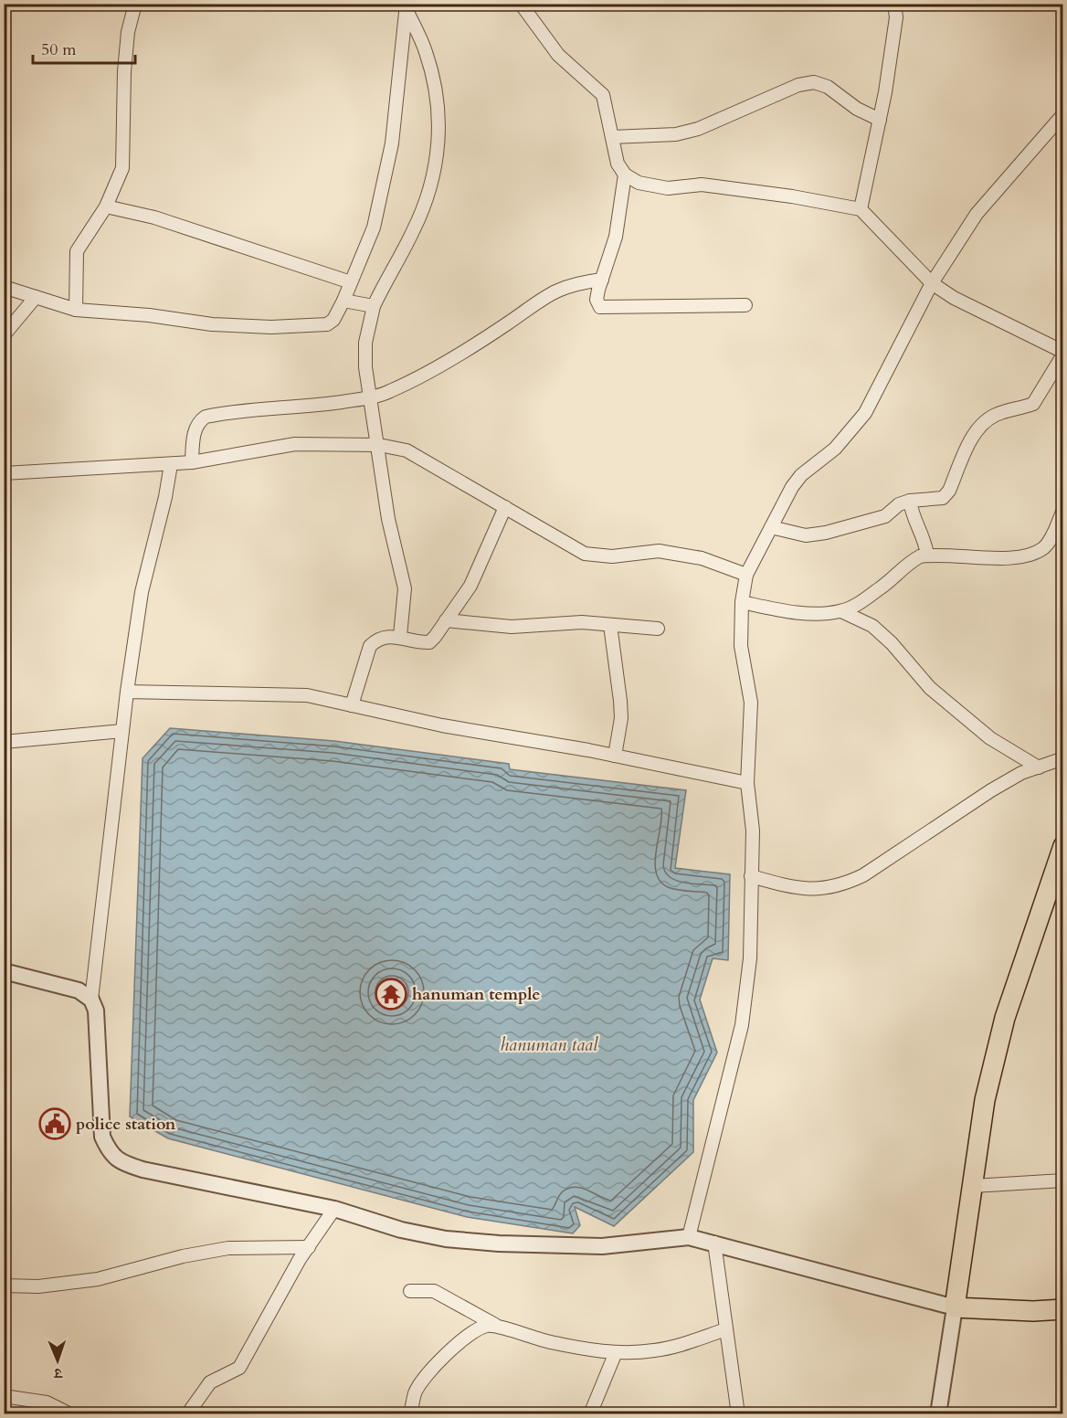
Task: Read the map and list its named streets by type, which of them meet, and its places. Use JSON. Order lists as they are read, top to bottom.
{
  "water": ["hanuman taal"],
  "places": {
    "temple": ["hanuman temple"],
    "public building": ["police station"]
  },
  "scale_bar": "50 m",
  "north": "bottom"
}
